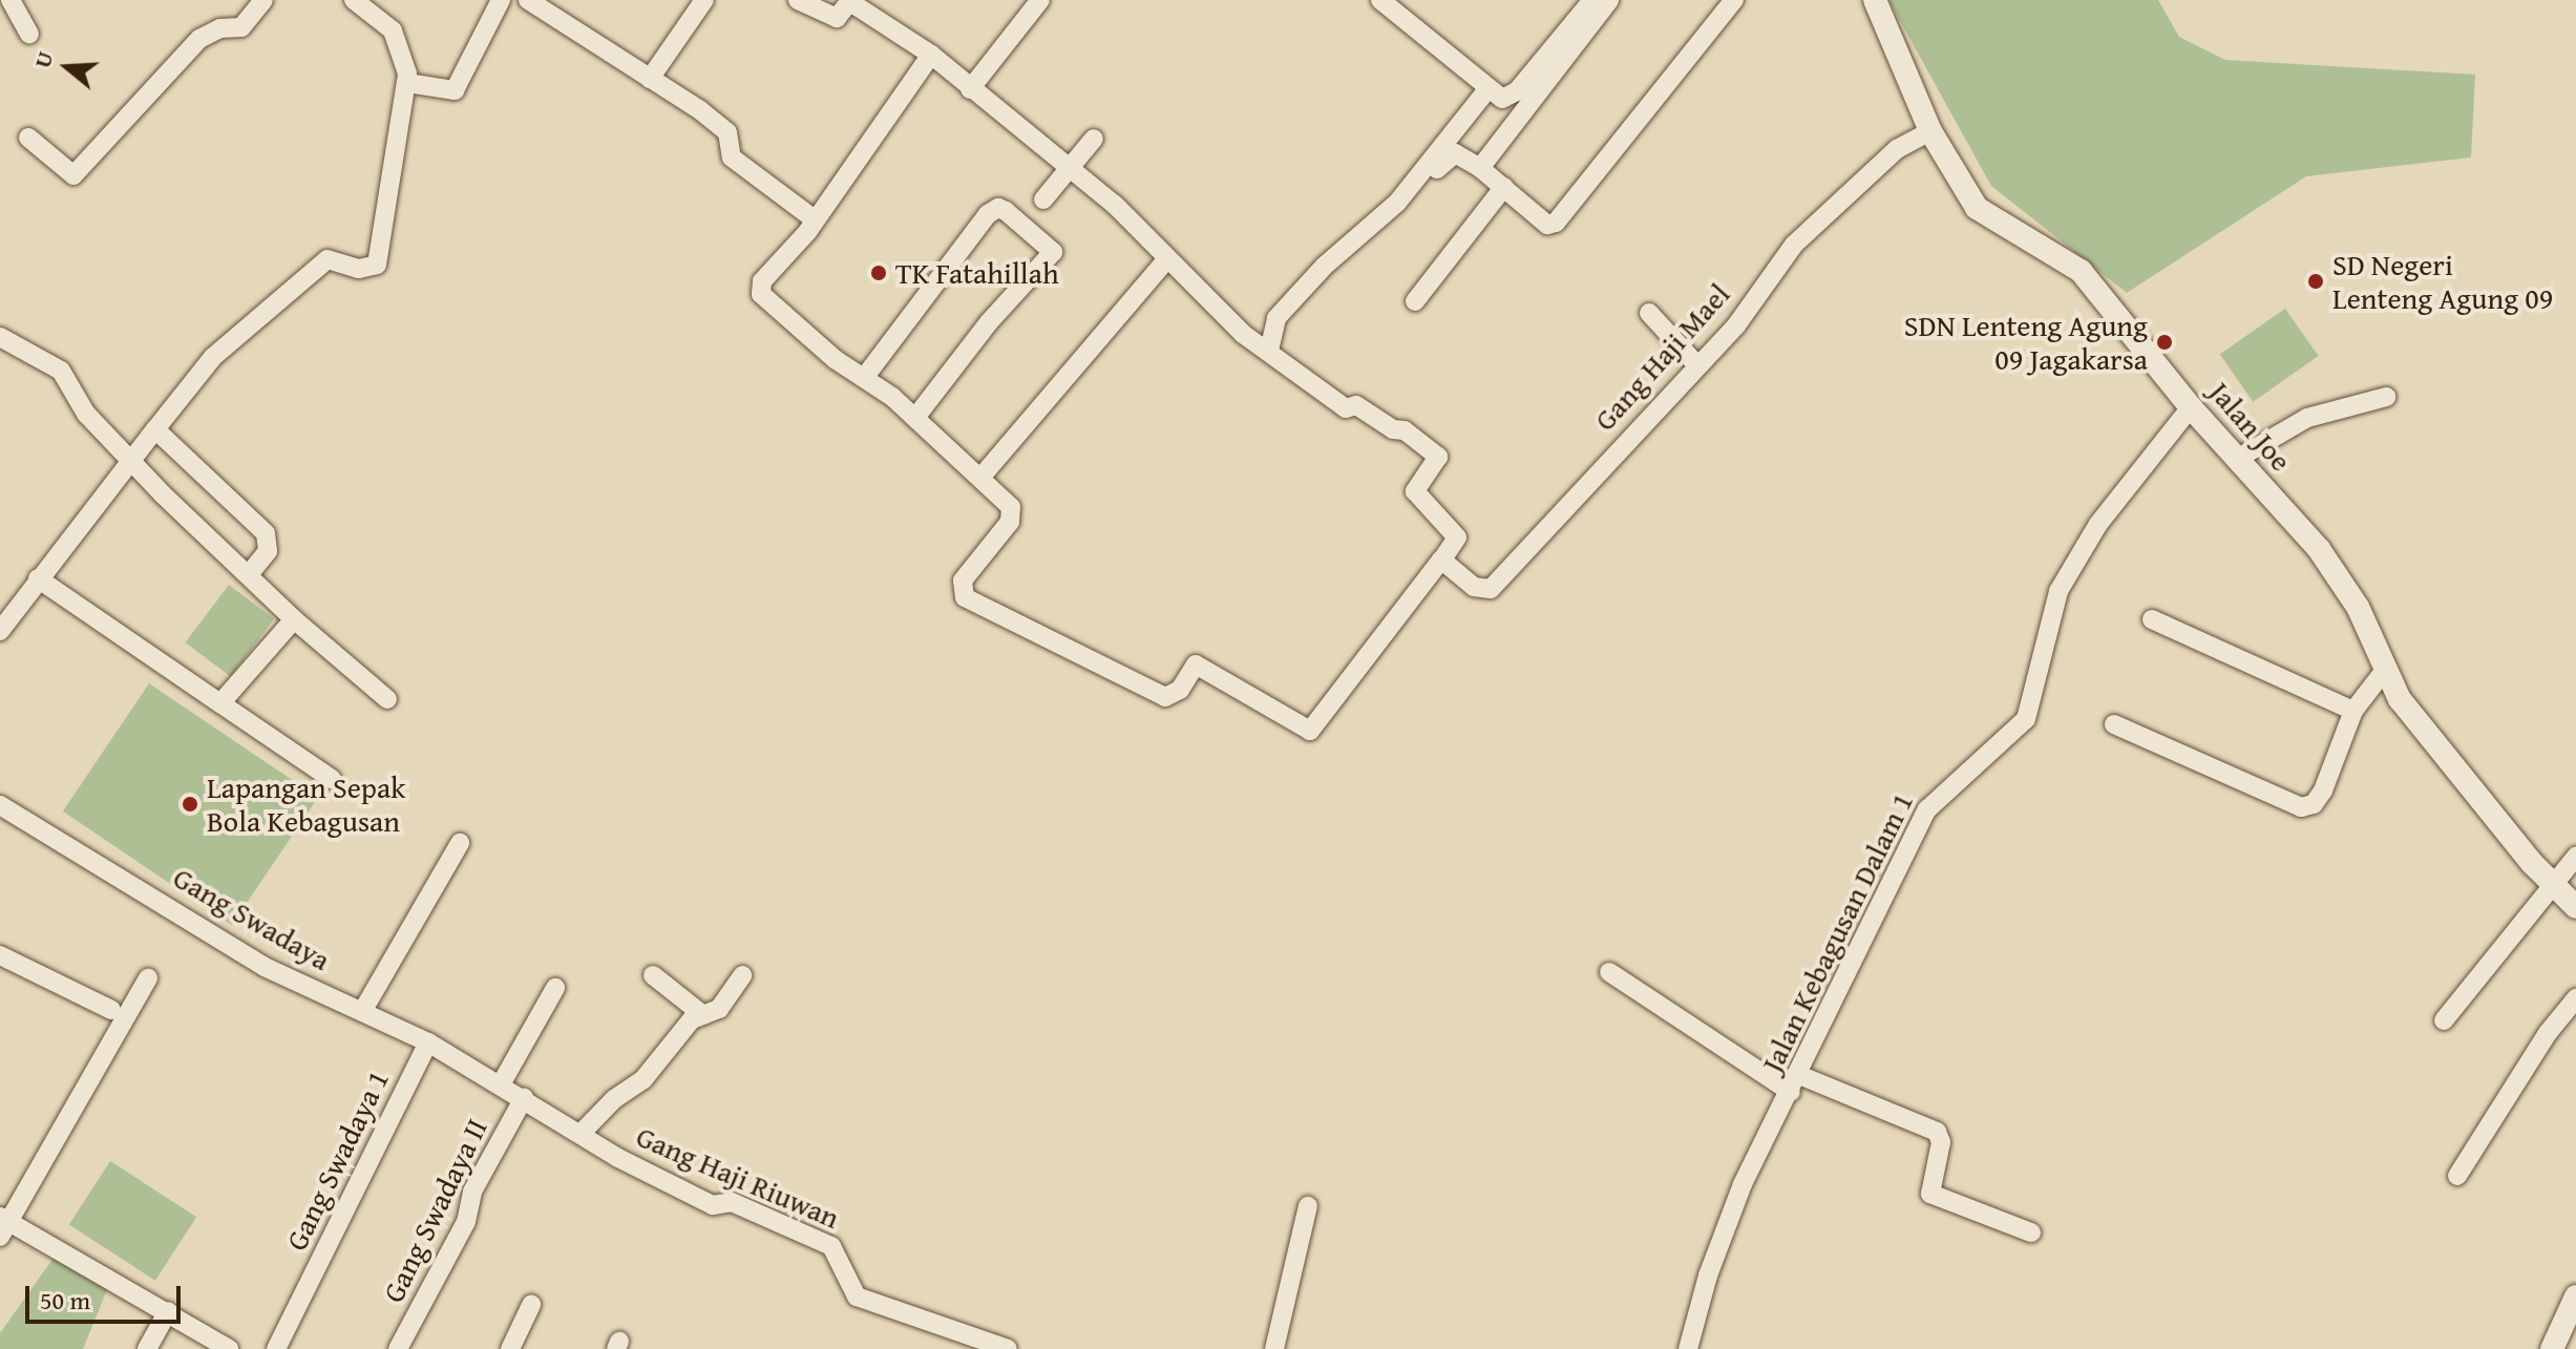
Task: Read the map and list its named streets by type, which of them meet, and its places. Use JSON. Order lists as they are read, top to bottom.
{
  "streets": {
    "street": [
      "Gang Haji Mael",
      "Jalan Joe",
      "Gang Swadaya",
      "Jalan Kebagusan Dalam 1",
      "Gang Swadaya 1",
      "Gang Haji Riuwan",
      "Gang Swadaya II"
    ]
  },
  "crossings": [
    ["Gang Haji Mael", "Jalan Joe"],
    ["Jalan Joe", "Jalan Kebagusan Dalam 1"],
    ["Gang Swadaya", "Gang Swadaya 1"],
    ["Gang Swadaya", "Gang Haji Riuwan"],
    ["Gang Swadaya", "Gang Swadaya II"],
    ["Gang Haji Riuwan", "Gang Swadaya II"]
  ],
  "places": [
    "TK Fatahillah",
    "SD Negeri Lenteng Agung 09",
    "SDN Lenteng Agung 09 Jagakarsa",
    "Lapangan Sepak Bola Kebagusan"
  ],
  "scale_bar": "50 m",
  "north": "left"
}
